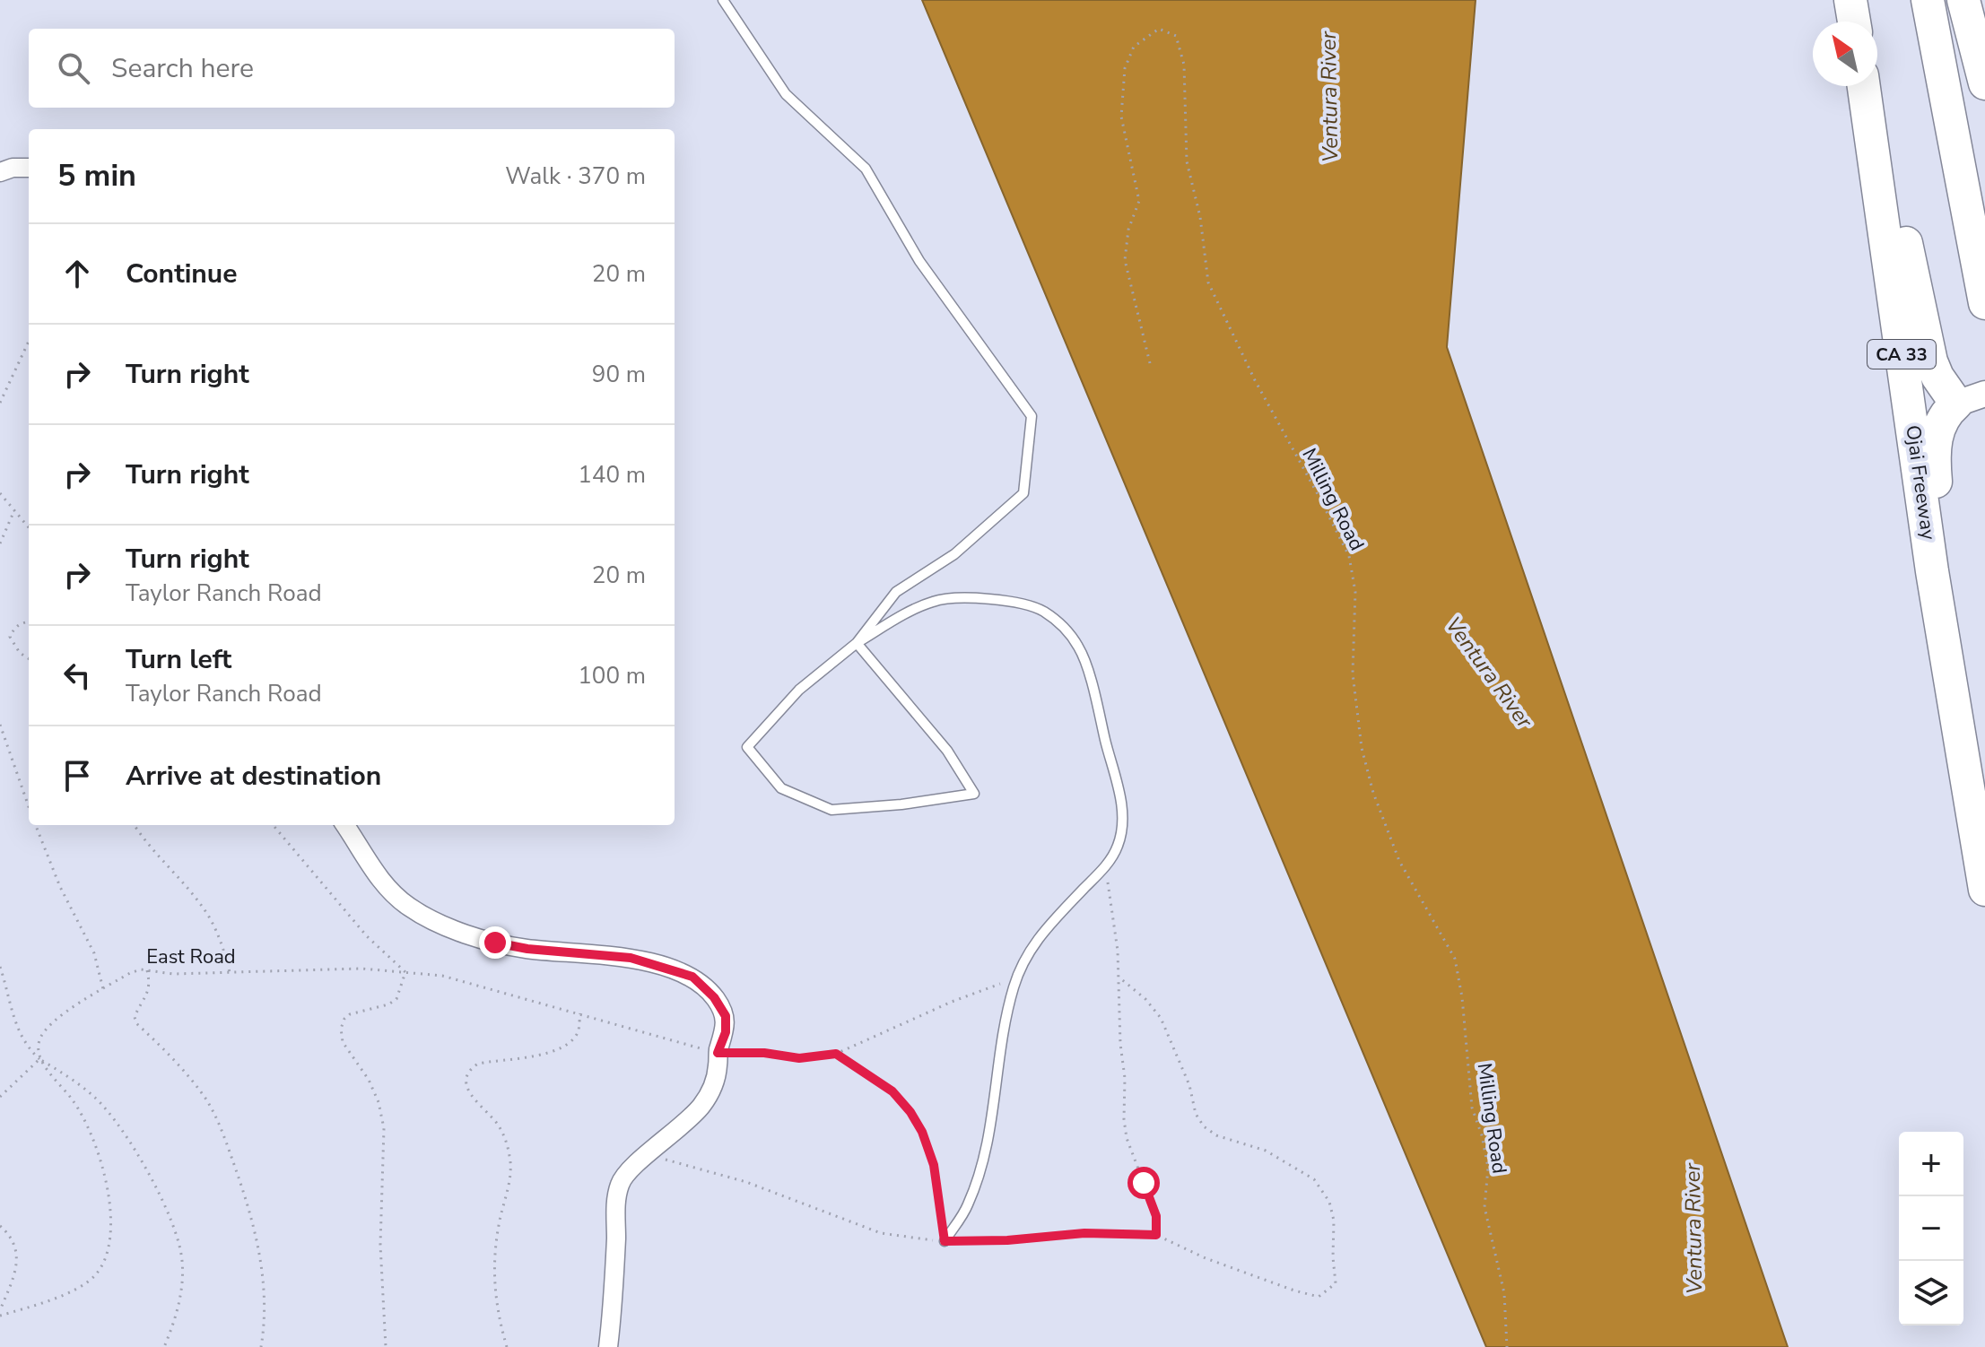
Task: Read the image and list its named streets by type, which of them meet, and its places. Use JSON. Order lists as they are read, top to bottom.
{
  "streets": {
    "highway": ["CA 33", "Ojai Freeway"],
    "path": ["Milling Road", "East Road"]
  },
  "water": ["Ventura River"],
  "north": "top left",
  "page": {
    "search": "Search here",
    "heading": ["5 min", "Walk · 370 m"],
    "list": [
      ["Continue", "20 m"],
      ["Turn right", "90 m"],
      ["Turn right", "140 m"],
      ["Turn right", "Taylor Ranch Road", "20 m"],
      ["Turn left", "Taylor Ranch Road", "100 m"],
      "Arrive at destination"
    ],
    "map_buttons": ["+", "−"]
  }
}
